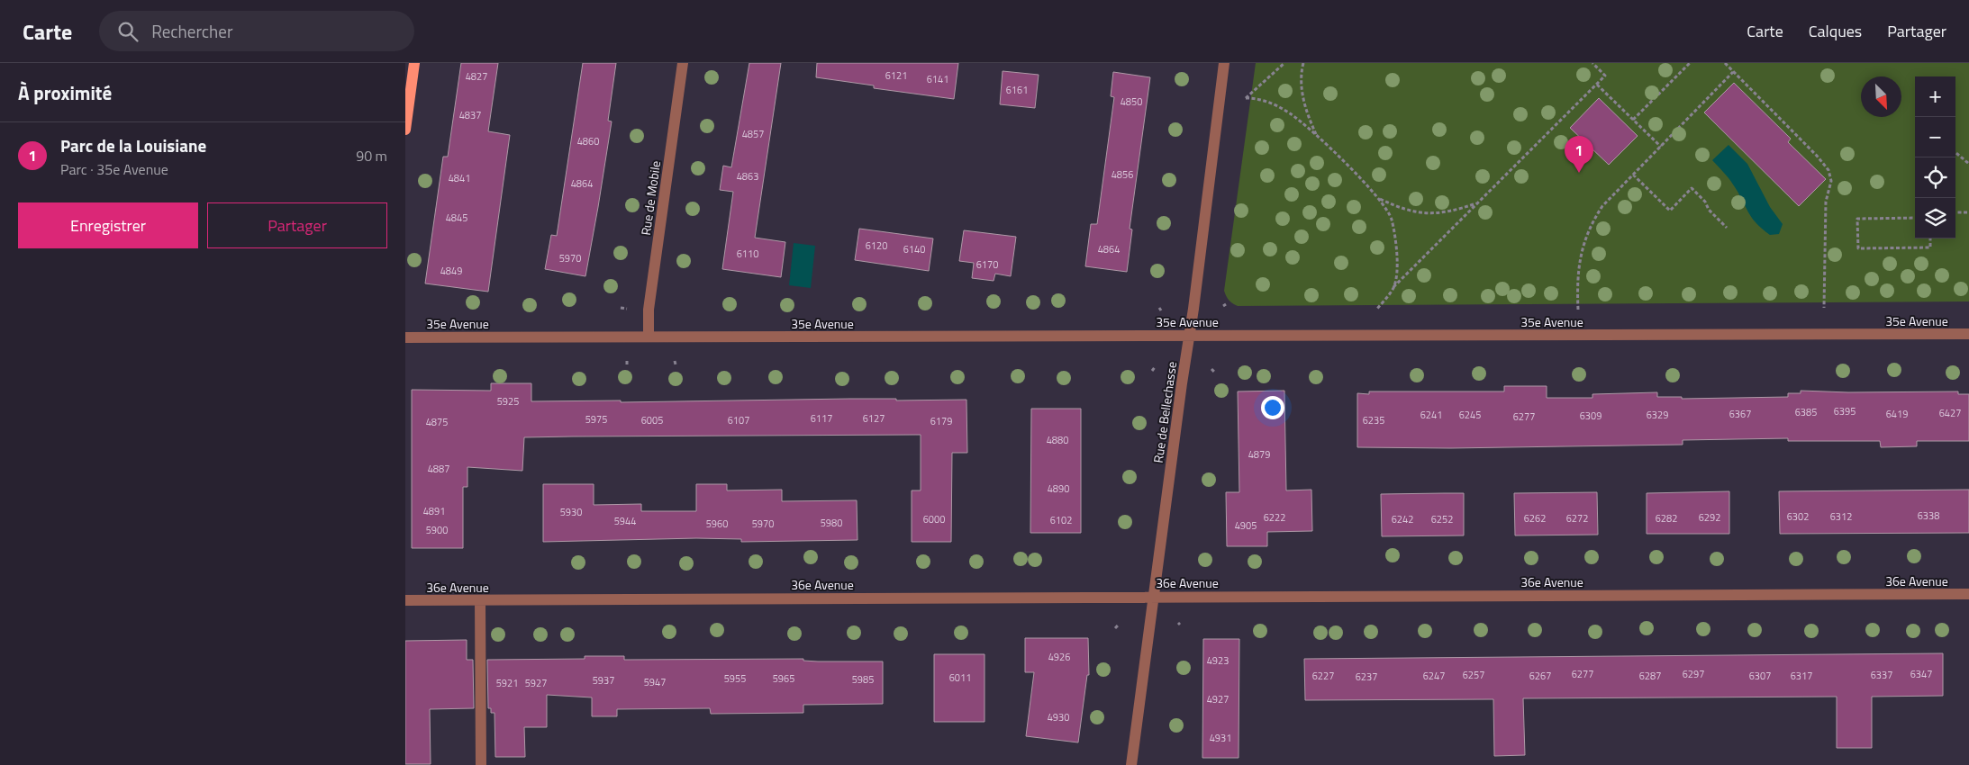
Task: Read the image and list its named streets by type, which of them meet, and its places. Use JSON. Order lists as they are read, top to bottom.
{
  "streets": {
    "street": [
      "Rue de Mobile",
      "35e Avenue",
      "Rue de Bellechasse",
      "36e Avenue"
    ]
  },
  "crossings": [
    ["Rue de Mobile", "35e Avenue"],
    ["35e Avenue", "Rue de Bellechasse"],
    ["Rue de Bellechasse", "36e Avenue"]
  ],
  "house_numbers": [
    "6121",
    "4827",
    "6141",
    "6161",
    "4850",
    "4837",
    "4857",
    "4860",
    "4856",
    "4863",
    "4841",
    "4864",
    "4845",
    "6120",
    "6140",
    "4864",
    "6110",
    "5970",
    "6170",
    "4849",
    "5925",
    "6395",
    "6385",
    "6427",
    "6367",
    "6419",
    "6241",
    "6245",
    "6329",
    "6309",
    "6277",
    "6117",
    "6127",
    "5975",
    "6005",
    "6107",
    "6235",
    "6179",
    "4875",
    "4880",
    "4879",
    "4887",
    "4890",
    "4891",
    "5930",
    "6338",
    "6302",
    "6312",
    "6222",
    "6292",
    "6262",
    "6272",
    "6282",
    "6000",
    "6242",
    "6252",
    "6102",
    "5944",
    "5980",
    "5960",
    "5970",
    "4905",
    "5900",
    "4926",
    "4923",
    "6277",
    "6297",
    "6347",
    "6257",
    "6337",
    "6227",
    "6247",
    "6267",
    "6287",
    "6307",
    "6317",
    "6237",
    "6011",
    "5955",
    "5965",
    "5985",
    "5937",
    "5947",
    "5921",
    "5927",
    "4927",
    "4930",
    "4931"
  ],
  "north": "bottom right",
  "page": {
    "header": "Carte",
    "search": "Rechercher",
    "nav": ["Carte", "Calques", "Partager"],
    "heading": "À proximité",
    "map_buttons": ["+", "−"],
    "list": [
      {
        "mark": "1",
        "name": "Parc de la Louisiane",
        "note": "Parc · 35e Avenue",
        "value": "90 m"
      }
    ],
    "pins": "1",
    "buttons": ["Enregistrer", "Partager"]
  }
}
